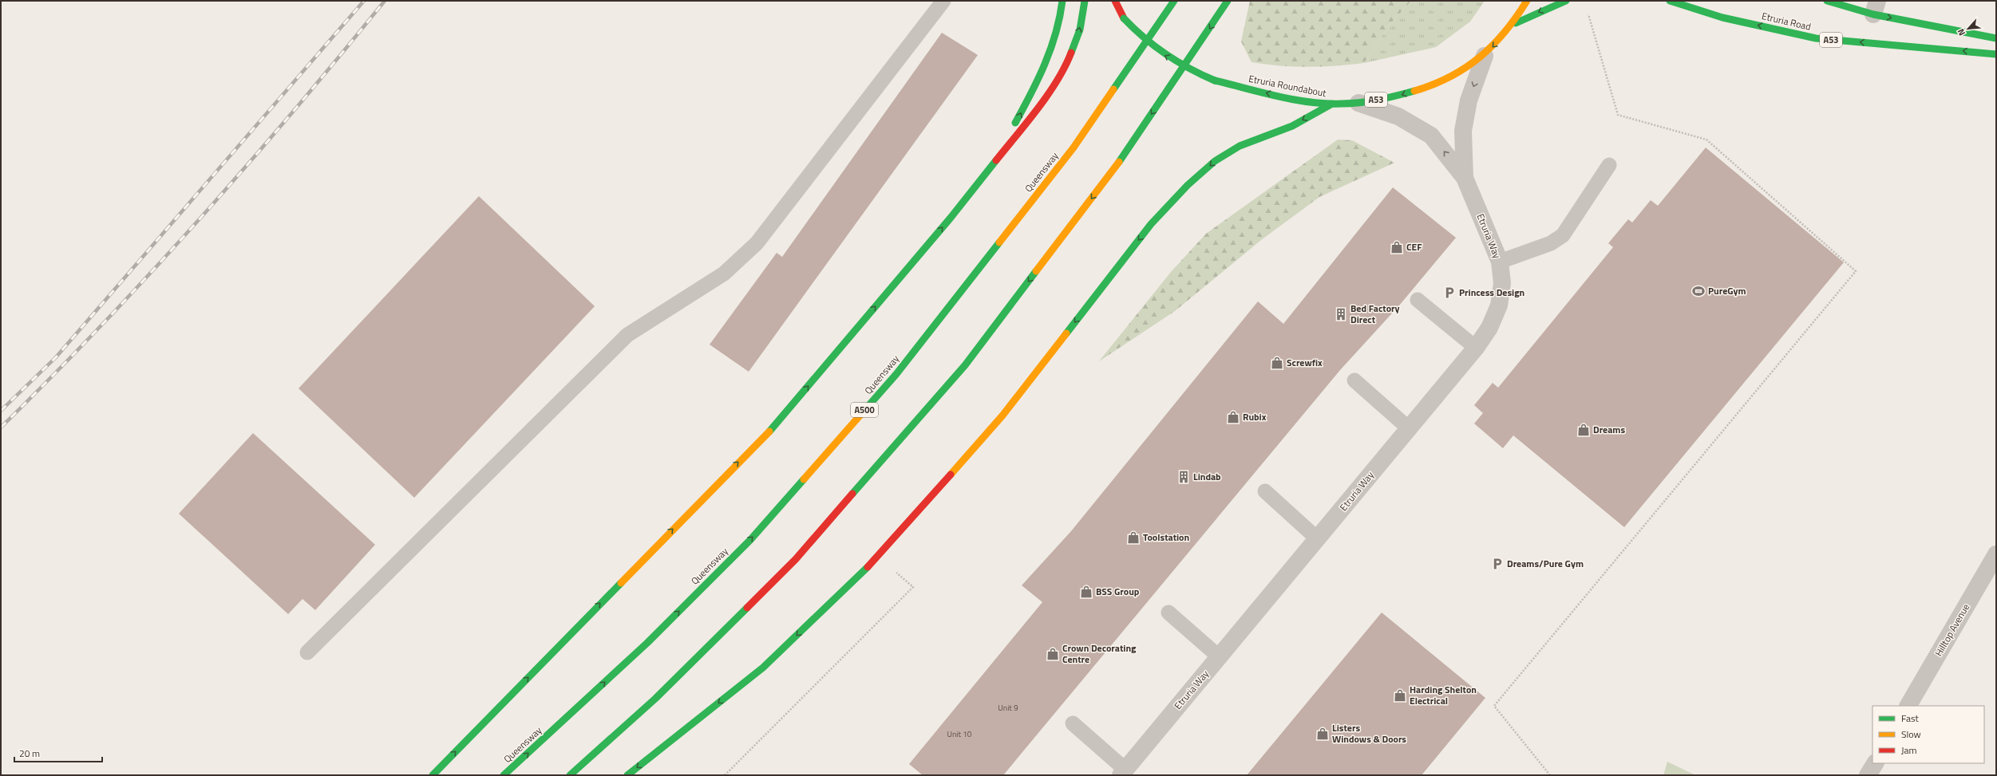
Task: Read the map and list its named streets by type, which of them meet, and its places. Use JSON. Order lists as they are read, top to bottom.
{
  "streets": {
    "highway": [
      "Etruria Road",
      "A53",
      "Etruria Roundabout",
      "Queensway",
      "A500"
    ],
    "street": ["Etruria Way", "Hilltop Avenue"]
  },
  "crossings": [
    ["A53", "Etruria Roundabout"],
    ["Etruria Roundabout", "Etruria Way"]
  ],
  "one_way": ["Etruria Roundabout"],
  "places": {
    "shop": [
      "CEF",
      "Screwfix",
      "Rubix",
      "Dreams",
      "Toolstation",
      "BSS Group",
      "Crown Decorating Centre",
      "Harding Shelton Electrical",
      "Listers Windows & Doors"
    ],
    "sports": ["PureGym"],
    "parking": ["Princess Design", "Dreams/Pure Gym"],
    "building": ["Bed Factory Direct", "Lindab"]
  },
  "house_numbers": ["Unit 9", "Unit 10"],
  "legend": ["Fast", "Slow", "Jam"],
  "scale_bar": "20 m",
  "north": "bottom left"
}
